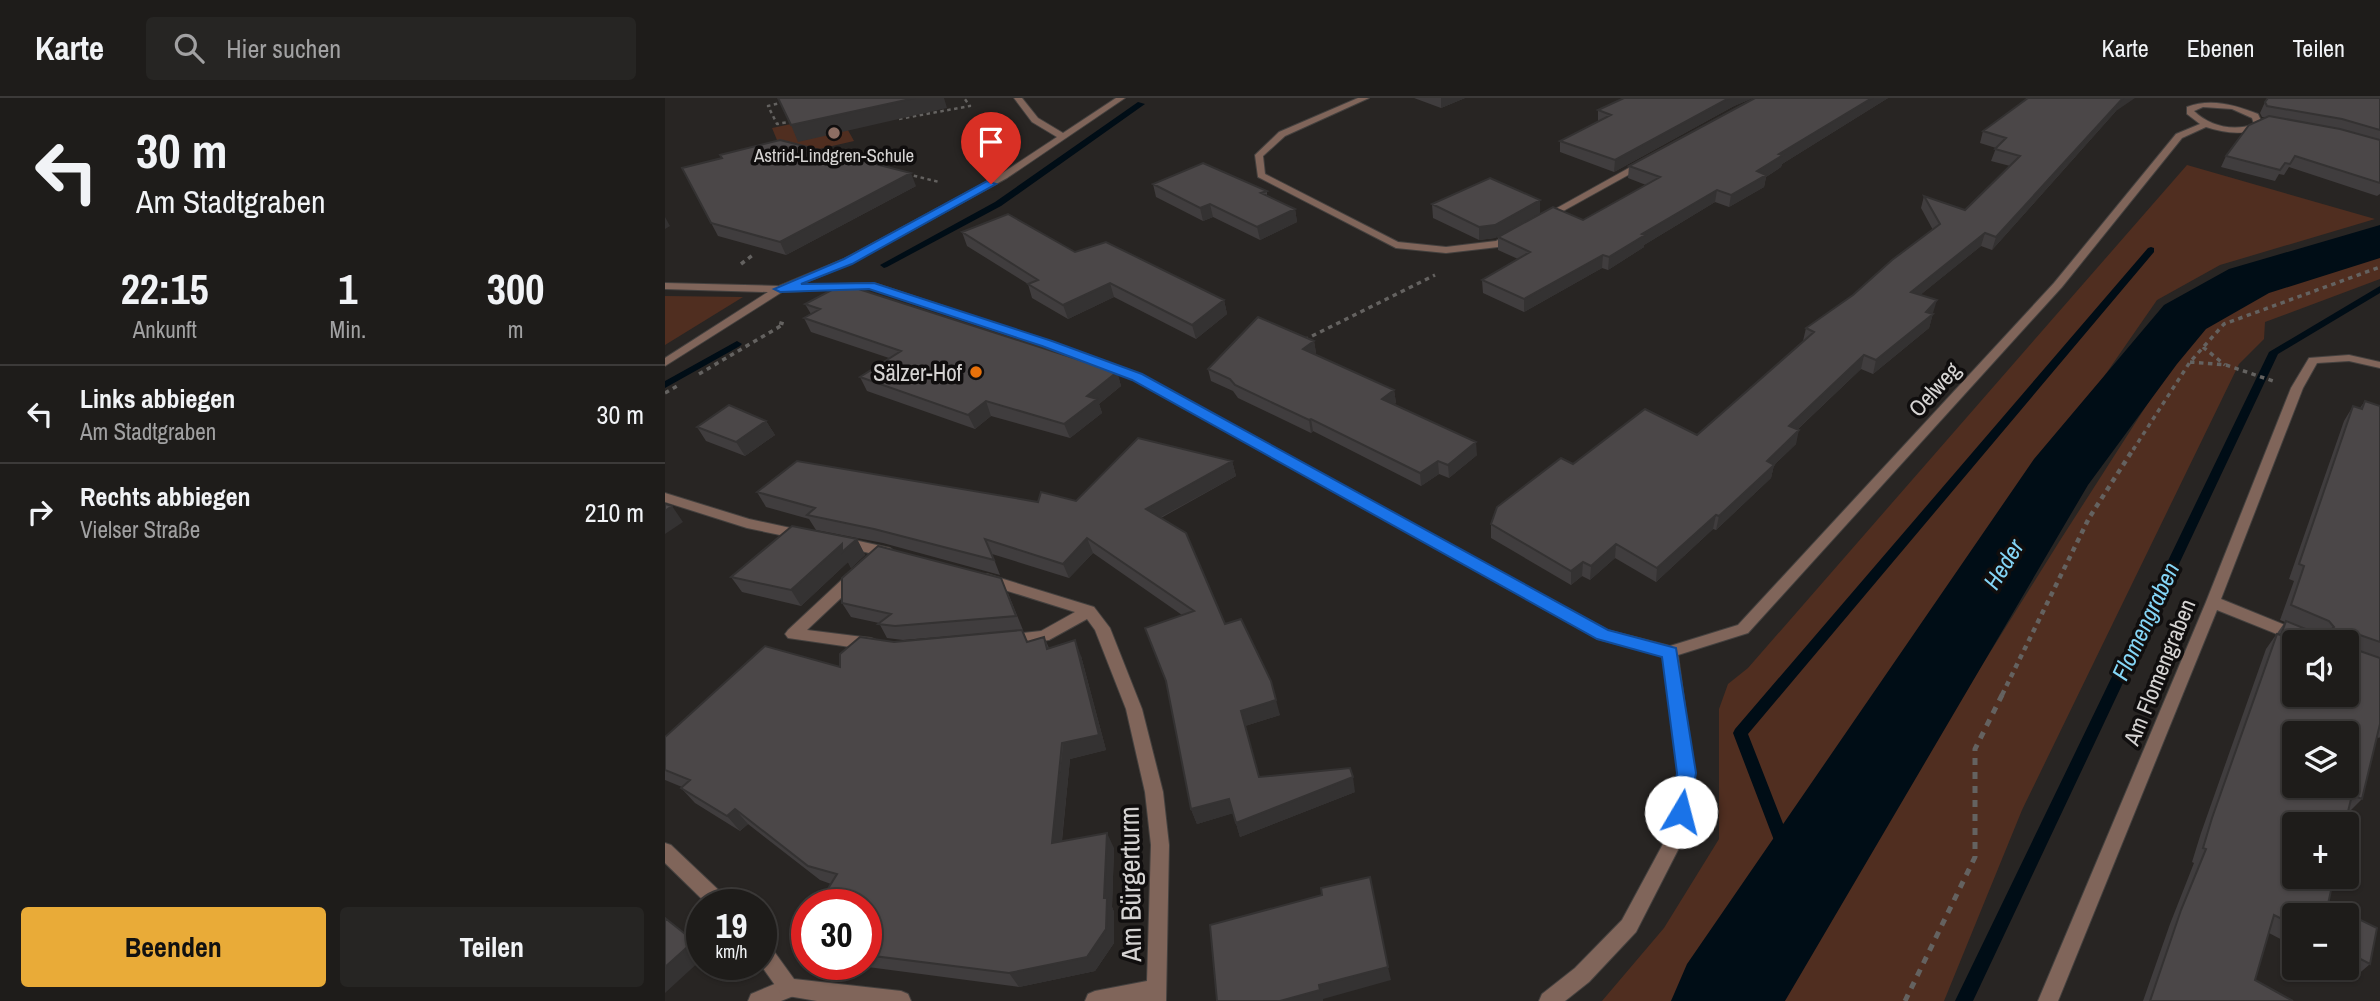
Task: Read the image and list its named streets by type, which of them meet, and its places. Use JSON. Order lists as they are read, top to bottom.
{
  "streets": {
    "street": ["Oelweg", "Am Flomengraben", "Am Bürgerturm"]
  },
  "water": ["Heder", "Flomengraben"],
  "places": ["Astrid-Lindgren-Schule", "Sälzer-Hof"],
  "page": {
    "header": "Karte",
    "search": "Hier suchen",
    "nav": ["Karte", "Ebenen", "Teilen"],
    "turn": ["30 m", "Am Stadtgraben"],
    "eta": [
      "22:15",
      "Ankunft",
      "1",
      "Min.",
      "300",
      "m"
    ],
    "list": [
      {
        "name": "Links abbiegen",
        "note": "Am Stadtgraben",
        "value": "30 m"
      },
      {
        "name": "Rechts abbiegen",
        "note": "Vielser Straße",
        "value": "210 m"
      }
    ],
    "map_buttons": ["+", "−"],
    "speed": "19 km/h",
    "limit": "30",
    "buttons": ["Beenden", "Teilen"]
  }
}
